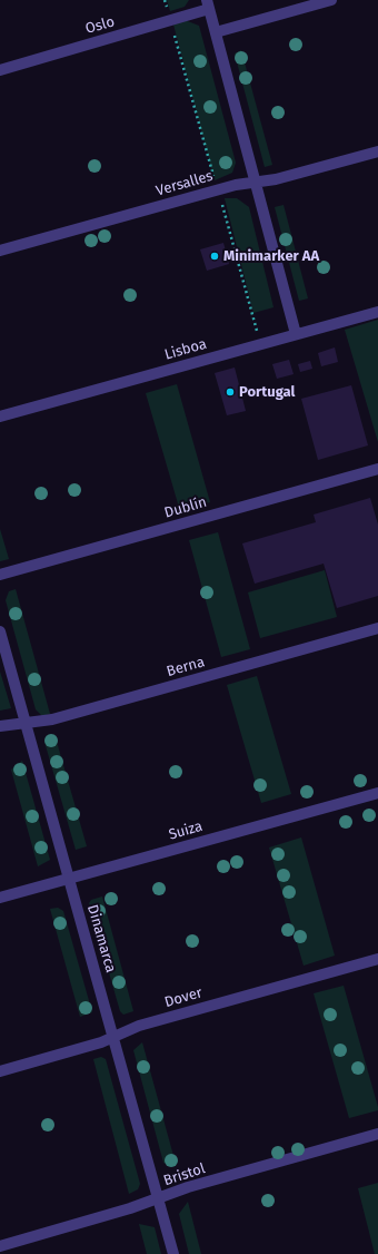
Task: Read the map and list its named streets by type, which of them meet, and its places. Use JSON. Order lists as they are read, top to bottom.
{
  "streets": {
    "street": [
      "Oslo",
      "Versalles",
      "Lisboa",
      "Dublín",
      "Berna",
      "Suiza",
      "Dinamarca",
      "Dover",
      "Bristol"
    ]
  },
  "crossings": [
    ["Berna", "Dinamarca"],
    ["Suiza", "Dinamarca"],
    ["Dinamarca", "Dover"],
    ["Dinamarca", "Bristol"]
  ],
  "places": ["Minimarker AA", "Portugal"]
}
